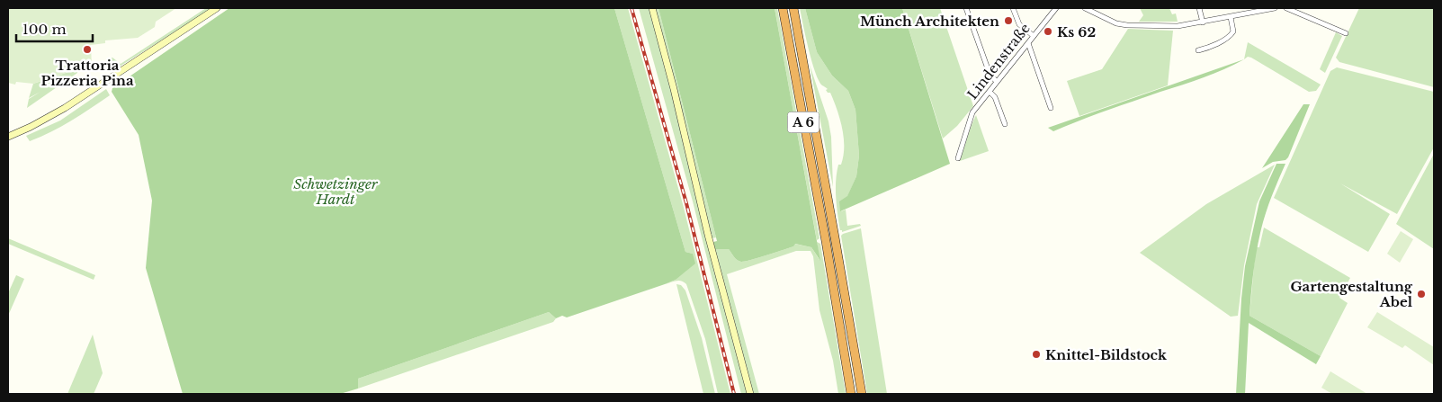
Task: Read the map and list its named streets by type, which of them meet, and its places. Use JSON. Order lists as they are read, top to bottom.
{
  "streets": {
    "highway": ["A 6"],
    "street": ["Lindenstraße"]
  },
  "parks": ["Schwetzinger Hardt"],
  "places": [
    "Münch Architekten",
    "Ks 62",
    "Trattoria Pizzeria Pina",
    "Gartengestaltung Abel",
    "Knittel-Bildstock"
  ],
  "scale_bar": "100 m"
}
